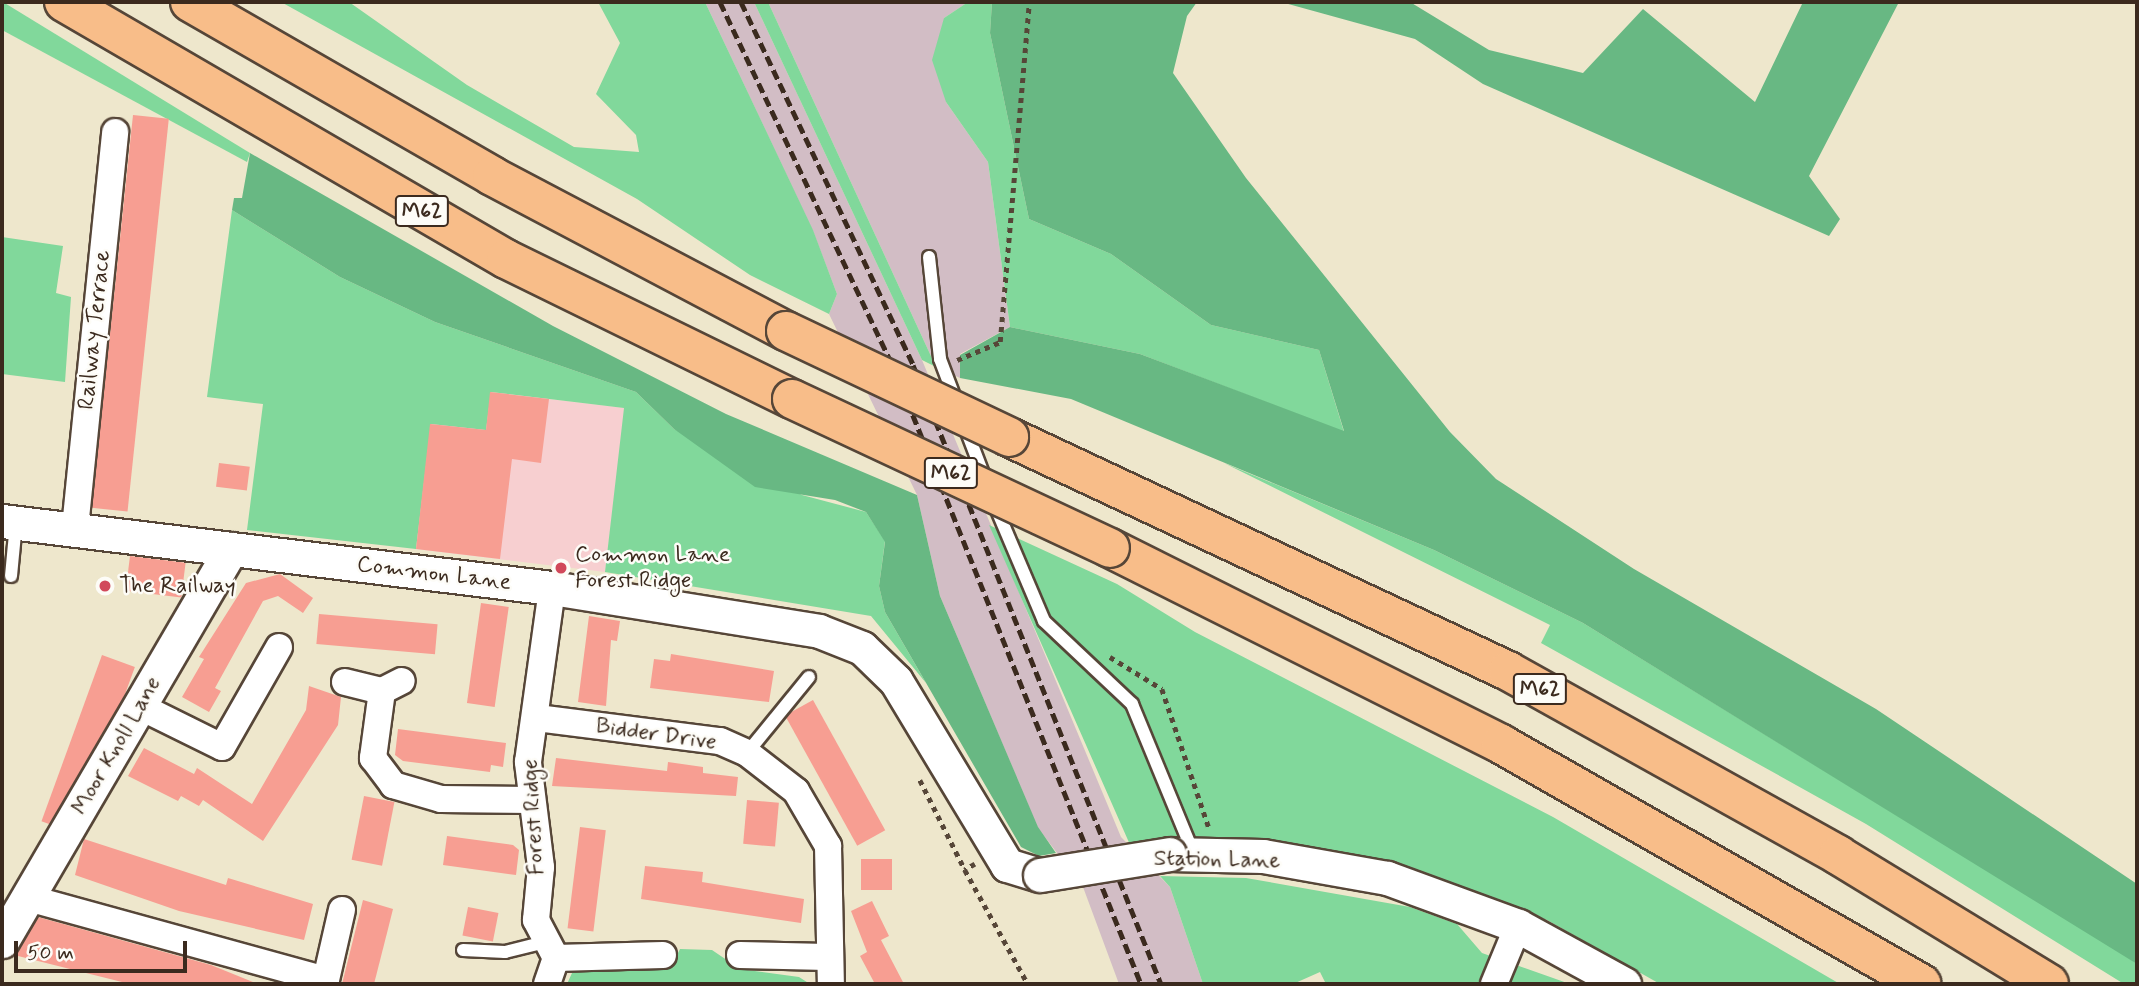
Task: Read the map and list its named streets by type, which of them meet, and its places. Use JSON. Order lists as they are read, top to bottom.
{
  "streets": {
    "highway": ["M62"],
    "street": [
      "Railway Terrace",
      "Common Lane",
      "Bidder Drive",
      "Moor Knoll Lane",
      "Forest Ridge",
      "Station Lane"
    ]
  },
  "crossings": [
    ["Railway Terrace", "Common Lane"],
    ["Common Lane", "Moor Knoll Lane"],
    ["Common Lane", "Forest Ridge"],
    ["Common Lane", "Station Lane"],
    ["Bidder Drive", "Forest Ridge"]
  ],
  "places": ["Common Lane Forest Ridge", "The Railway"],
  "scale_bar": "50 m"
}
